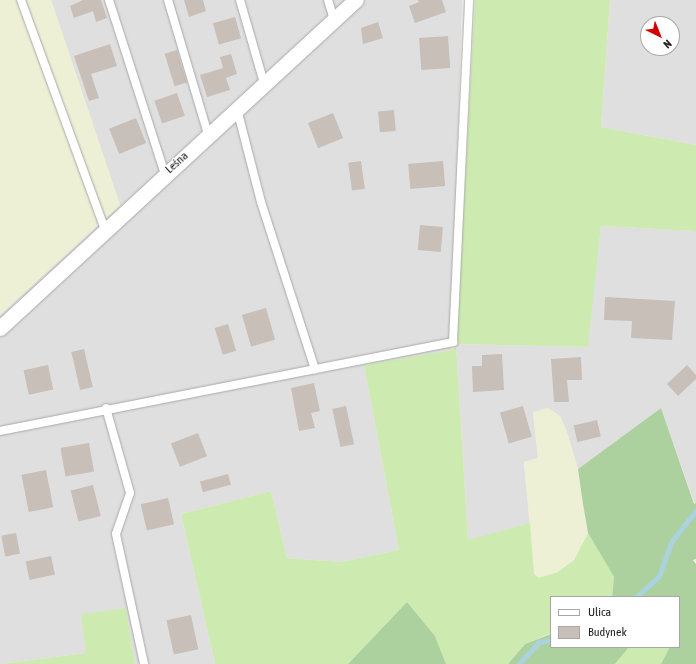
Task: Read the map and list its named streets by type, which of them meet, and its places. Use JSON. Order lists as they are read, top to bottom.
{
  "streets": {
    "street": ["Leśna"]
  },
  "legend": ["Ulica", "Budynek"],
  "north": "bottom right"
}
